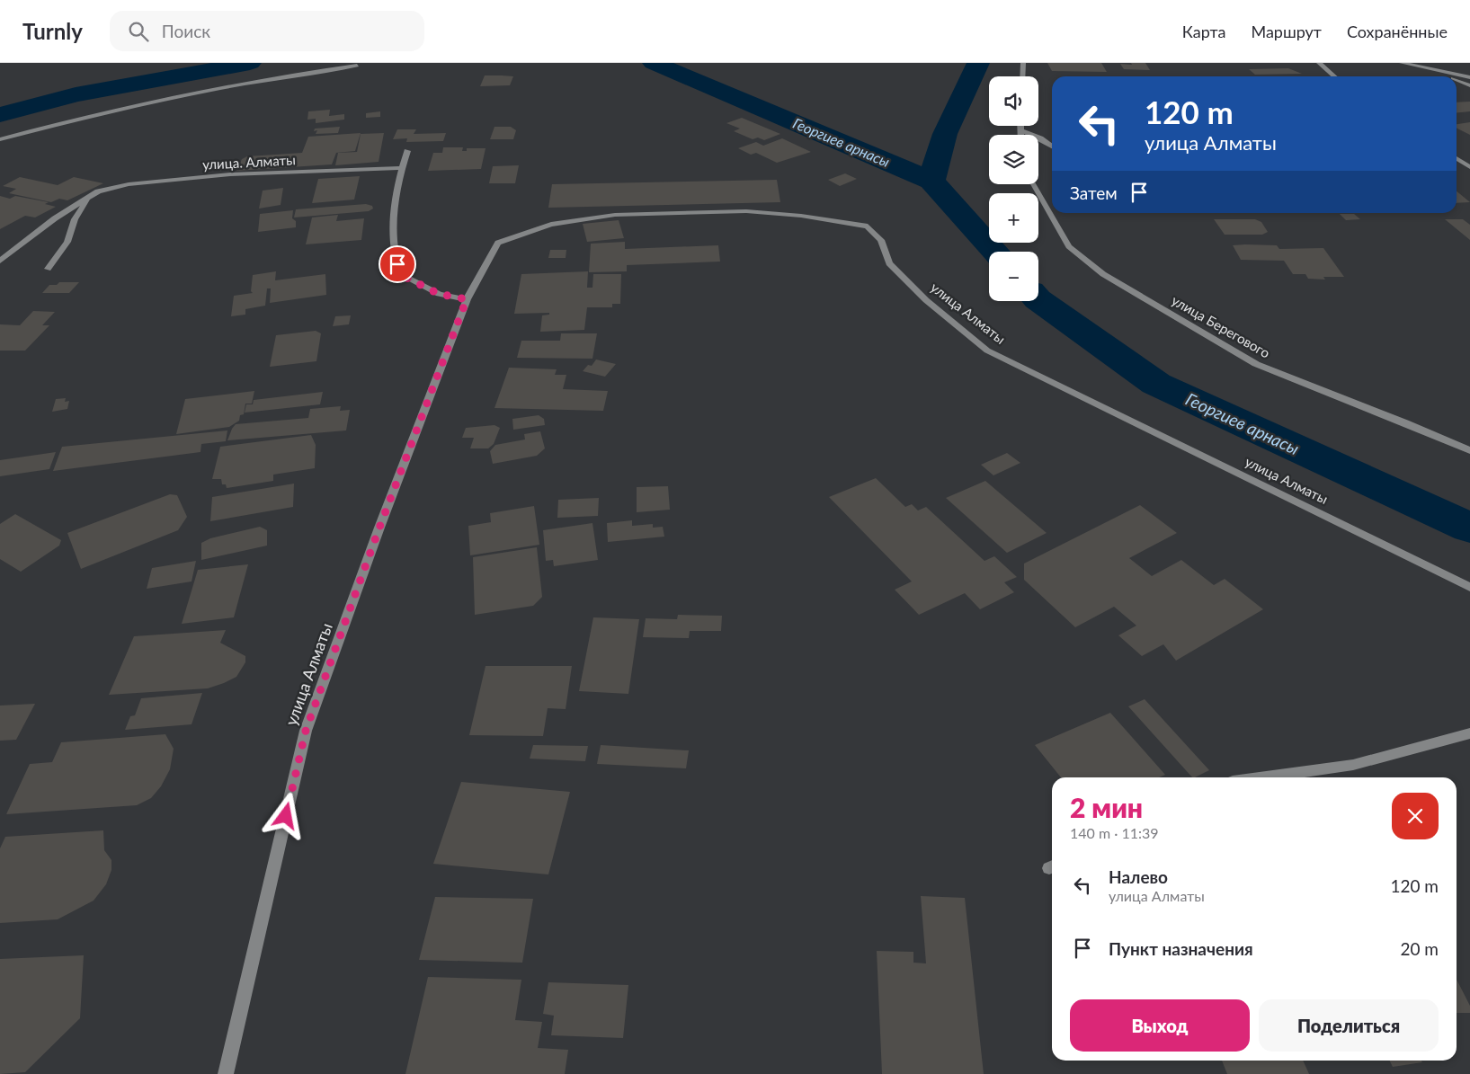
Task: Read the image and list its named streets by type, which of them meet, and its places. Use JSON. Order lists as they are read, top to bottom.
{
  "streets": {
    "street": ["улица. Алматы", "улица Алматы", "улица Берегового"]
  },
  "water": ["Георгиев арнасы"],
  "page": {
    "header": "Turnly",
    "search": "Поиск",
    "nav": ["Карта", "Маршрут", "Сохранённые"],
    "map_buttons": ["+", "−"],
    "turn": ["120 m", "улица Алматы"],
    "then": "Затем",
    "heading": ["2 мин", "140 m · 11:39"],
    "list": [
      {
        "name": "Налево",
        "note": "улица Алматы",
        "value": "120 m"
      },
      {
        "name": "Пункт назначения",
        "value": "20 m"
      }
    ],
    "buttons": ["Выход", "Поделиться"]
  }
}
